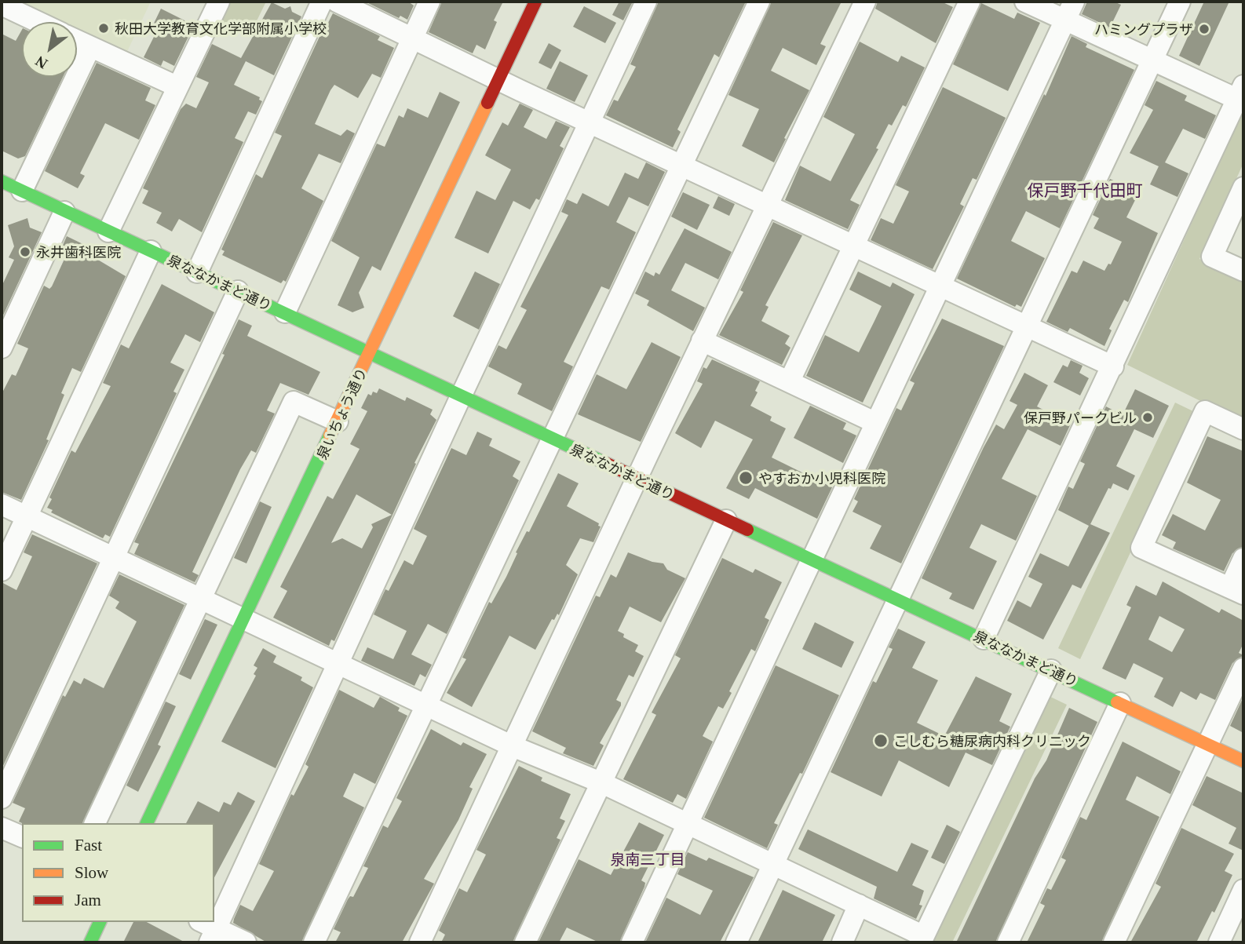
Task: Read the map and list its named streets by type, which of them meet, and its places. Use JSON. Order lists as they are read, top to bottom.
{
  "streets": {
    "street": ["泉ななかまど通り", "泉いちょう通り"]
  },
  "crossings": [
    ["泉ななかまど通り", "泉いちょう通り"]
  ],
  "districts": ["保戸野千代田町", "泉南二丁目"],
  "places": [
    "秋田大学教育文化学部附属小学校",
    "ハミングプラザ",
    "永井歯科医院",
    "保戸野パークビル",
    "やすおか小児科医院",
    "こしむら糖尿病内科クリニック"
  ],
  "legend": ["Fast", "Slow", "Jam"],
  "north": "bottom left"
}
